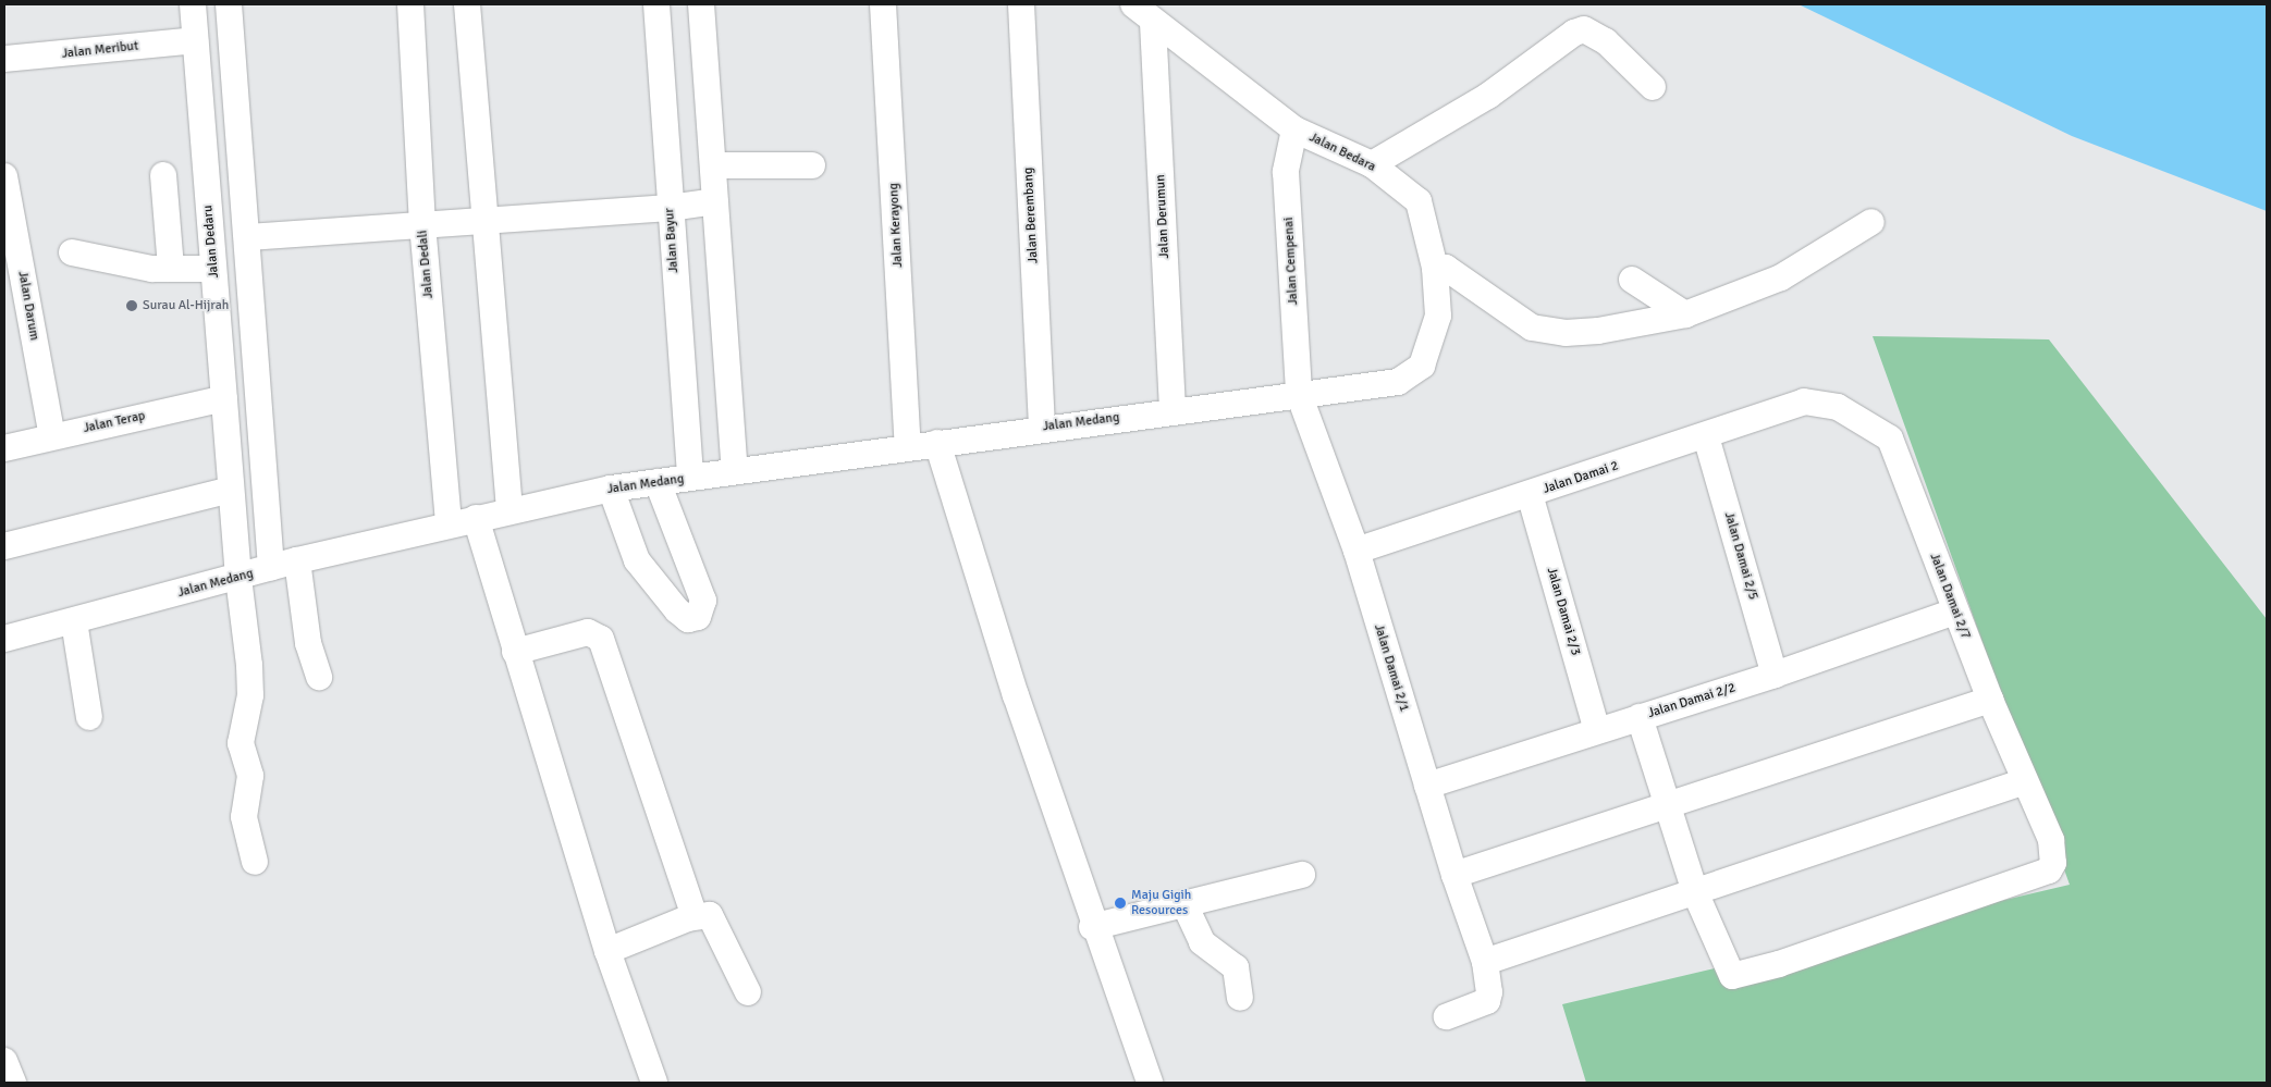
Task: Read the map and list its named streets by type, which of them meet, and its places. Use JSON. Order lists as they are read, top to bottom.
{
  "streets": {
    "street": [
      "Jalan Meribut",
      "Jalan Bedara",
      "Jalan Berembang",
      "Jalan Derumun",
      "Jalan Kerayong",
      "Jalan Bayur",
      "Jalan Dedaru",
      "Jalan Cempenai",
      "Jalan Dedali",
      "Jalan Darum",
      "Jalan Terap",
      "Jalan Medang",
      "Jalan Damai 2",
      "Jalan Damai 2/5",
      "Jalan Damai 2/7",
      "Jalan Damai 2/3",
      "Jalan Damai 2/1",
      "Jalan Damai 2/2"
    ]
  },
  "crossings": [
    ["Jalan Meribut", "Jalan Dedaru"],
    ["Jalan Bedara", "Jalan Derumun"],
    ["Jalan Bedara", "Jalan Cempenai"],
    ["Jalan Bedara", "Jalan Medang"],
    ["Jalan Berembang", "Jalan Medang"],
    ["Jalan Derumun", "Jalan Medang"],
    ["Jalan Kerayong", "Jalan Medang"],
    ["Jalan Bayur", "Jalan Medang"],
    ["Jalan Dedaru", "Jalan Terap"],
    ["Jalan Dedaru", "Jalan Medang"],
    ["Jalan Cempenai", "Jalan Medang"],
    ["Jalan Cempenai", "Jalan Damai 2"],
    ["Jalan Cempenai", "Jalan Damai 2/1"],
    ["Jalan Dedali", "Jalan Medang"],
    ["Jalan Darum", "Jalan Terap"],
    ["Jalan Damai 2", "Jalan Damai 2/5"],
    ["Jalan Damai 2", "Jalan Damai 2/7"],
    ["Jalan Damai 2", "Jalan Damai 2/3"],
    ["Jalan Damai 2", "Jalan Damai 2/1"],
    ["Jalan Damai 2/5", "Jalan Damai 2/2"],
    ["Jalan Damai 2/7", "Jalan Damai 2/2"],
    ["Jalan Damai 2/3", "Jalan Damai 2/2"],
    ["Jalan Damai 2/1", "Jalan Damai 2/2"]
  ],
  "places": ["Surau Al-Hijrah", "Maju Gigih Resources"]
}
